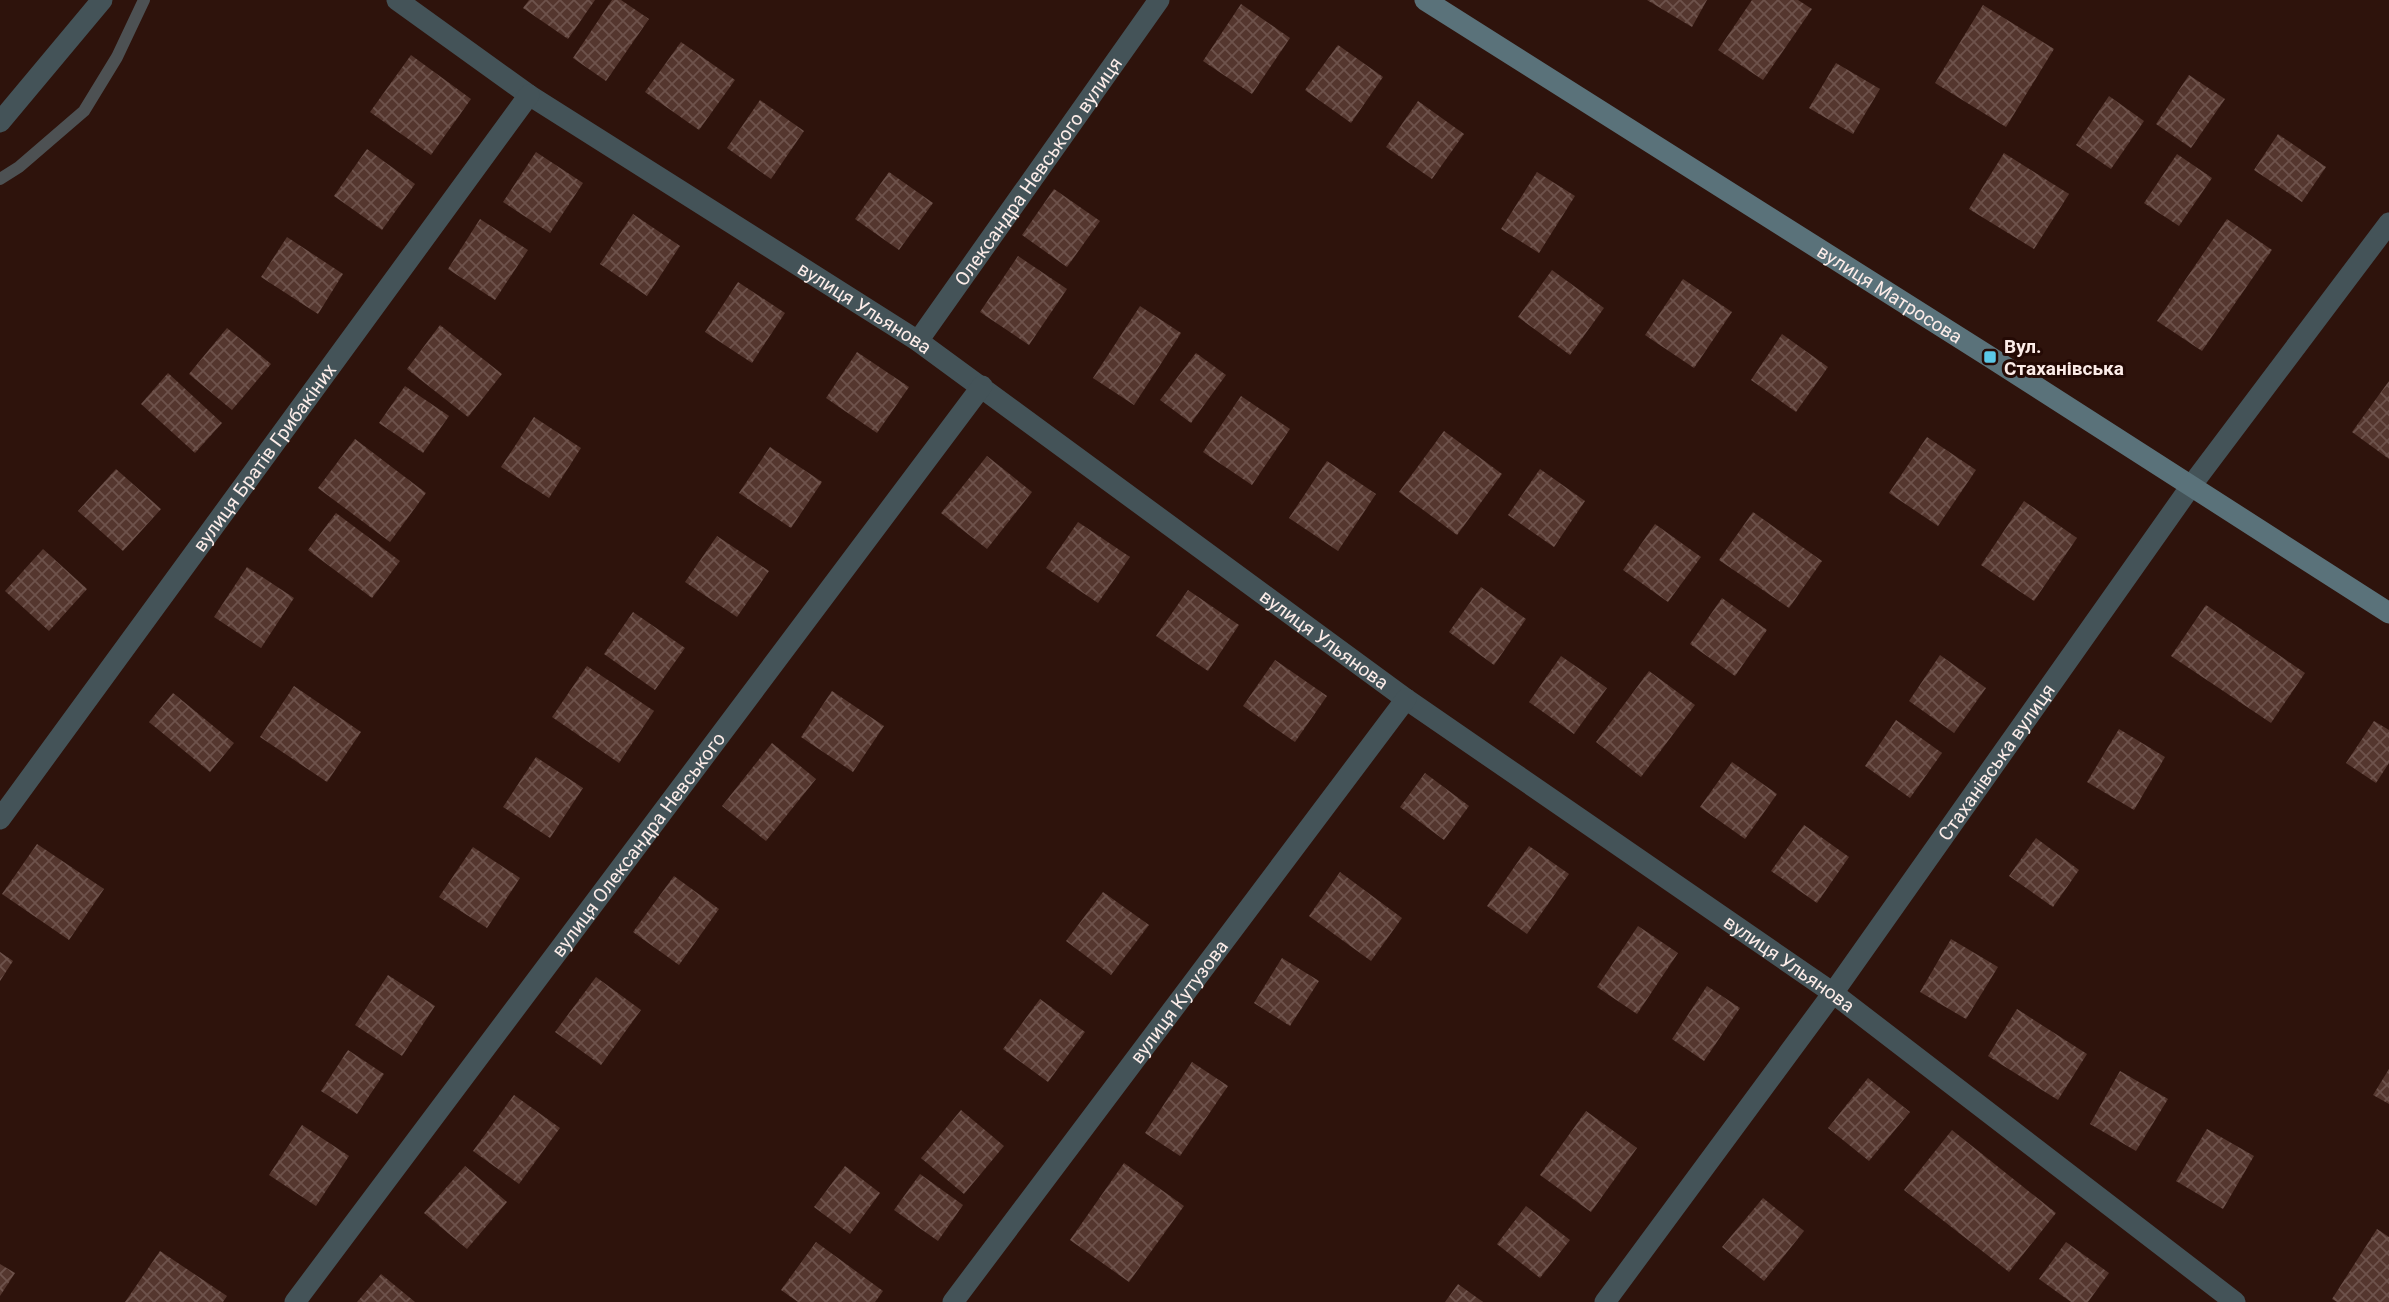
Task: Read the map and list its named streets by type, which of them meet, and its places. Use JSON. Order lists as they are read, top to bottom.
{
  "streets": {
    "street": [
      "Олександра Невського вулиця",
      "вулиця Матросова",
      "вулиця Ульянова",
      "вулиця Братів Грибакіних",
      "Стаханівська вулиця",
      "вулиця Олександра Невського",
      "вулиця Кутузова"
    ]
  },
  "crossings": [
    ["Олександра Невського вулиця", "вулиця Ульянова"],
    ["вулиця Матросова", "Стаханівська вулиця"],
    ["вулиця Ульянова", "вулиця Братів Грибакіних"],
    ["вулиця Ульянова", "Стаханівська вулиця"],
    ["вулиця Ульянова", "вулиця Олександра Невського"],
    ["вулиця Ульянова", "вулиця Кутузова"]
  ],
  "places": {
    "transit": ["Вул. Стаханівська"]
  }
}
